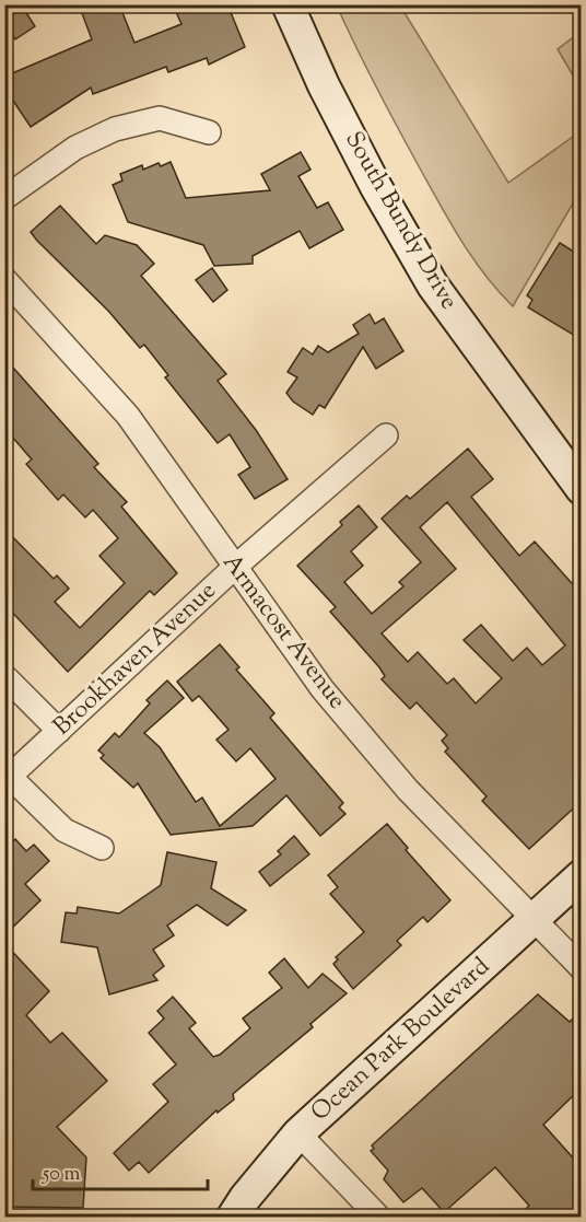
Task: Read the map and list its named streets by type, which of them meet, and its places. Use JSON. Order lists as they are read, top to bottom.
{
  "streets": {
    "main road": ["South Bundy Drive", "Ocean Park Boulevard"],
    "street": ["Armacost Avenue", "Brookhaven Avenue"]
  },
  "crossings": [
    ["Armacost Avenue", "Brookhaven Avenue"],
    ["Armacost Avenue", "Ocean Park Boulevard"]
  ],
  "scale_bar": "50 m"
}
